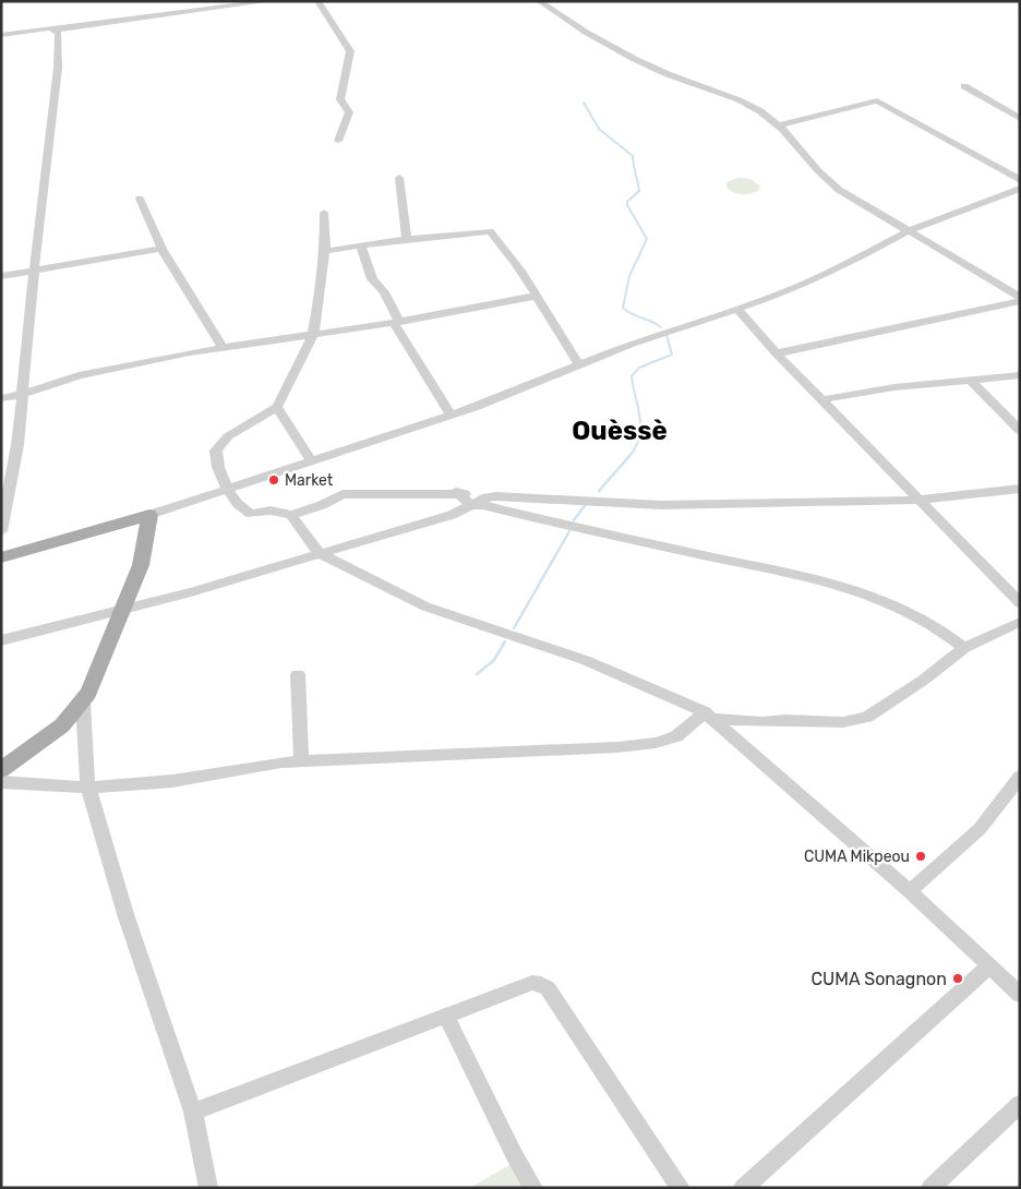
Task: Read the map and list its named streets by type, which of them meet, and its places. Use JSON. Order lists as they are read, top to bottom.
{
  "districts": ["Ouèssè"],
  "places": ["Market", "CUMA Mikpeou", "CUMA Sonagnon"]
}
